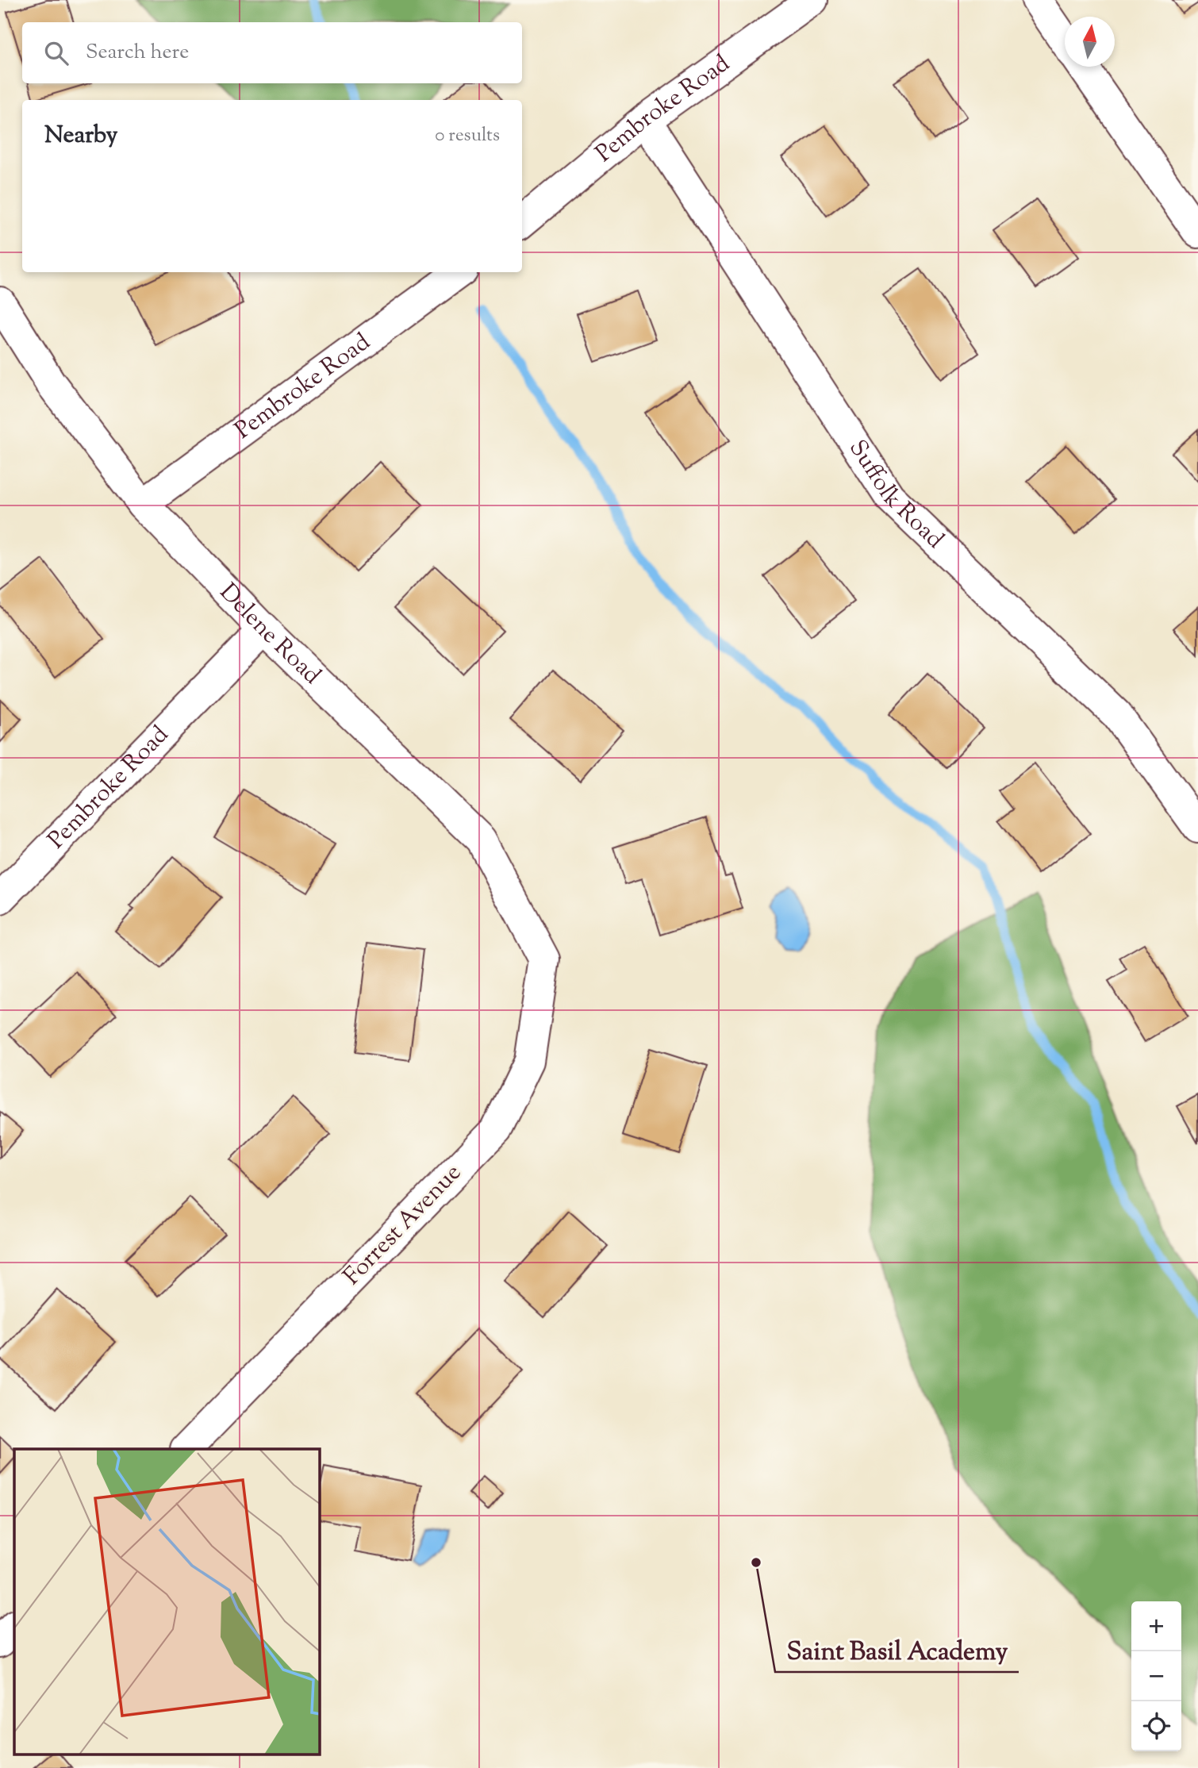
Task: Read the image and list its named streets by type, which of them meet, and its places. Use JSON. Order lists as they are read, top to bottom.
{
  "streets": {
    "street": [
      "Pembroke Road",
      "Suffolk Road",
      "Delene Road",
      "Forrest Avenue"
    ]
  },
  "crossings": [
    ["Pembroke Road", "Suffolk Road"],
    ["Pembroke Road", "Delene Road"],
    ["Delene Road", "Forrest Avenue"]
  ],
  "places": ["Saint Basil Academy"],
  "north": "top",
  "page": {
    "search": "Search here",
    "heading": ["Nearby", "0 results"],
    "map_buttons": ["+", "−"]
  }
}
